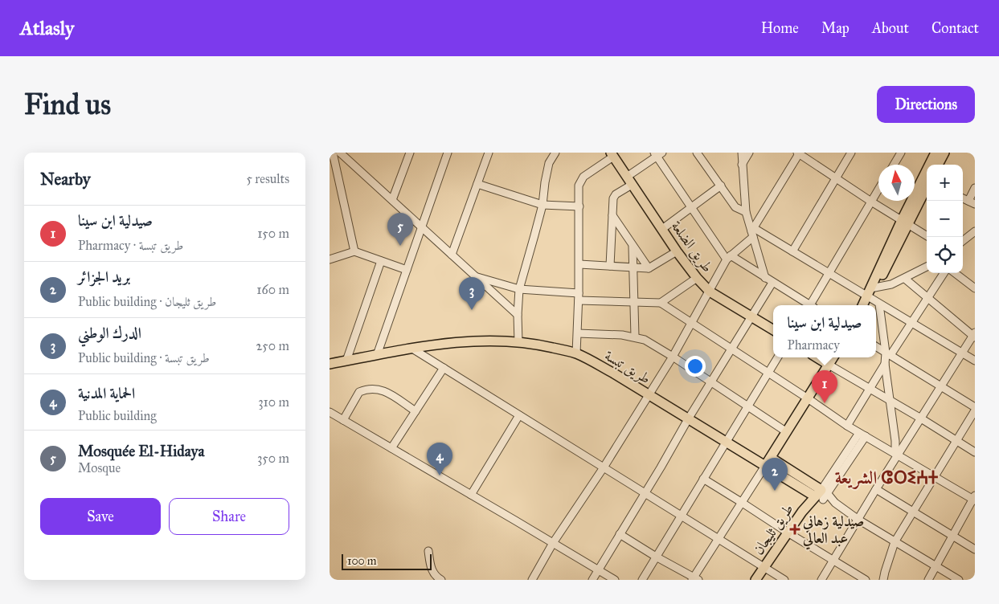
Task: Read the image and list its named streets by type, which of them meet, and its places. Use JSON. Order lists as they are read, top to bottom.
{
  "streets": {
    "main road": ["طريق الضلعة", "طريق تبسة", "طريق ثليجان"]
  },
  "crossings": [
    ["طريق تبسة", "طريق ثليجان"]
  ],
  "districts": ["الشريعة ⵛⵔⵉⵄⵜ"],
  "places": {
    "health": ["صيدلية زهاني عبد العالي"]
  },
  "scale_bar": "100 m",
  "north": "top",
  "page": {
    "header": "Atlasly",
    "nav": [
      "Home",
      "Map",
      "About",
      "Contact"
    ],
    "buttons": [
      "Directions",
      ["Save", "Share"]
    ],
    "title": "Find us",
    "heading": ["Nearby", "5 results"],
    "map_buttons": ["+", "−"],
    "list": [
      {
        "mark": "1",
        "name": "صيدلية ابن سينا",
        "note": "Pharmacy · طريق تبسة",
        "value": "150 m"
      },
      {
        "mark": "2",
        "name": "بريد الجزائر",
        "note": "Public building · طريق ثليجان",
        "value": "160 m"
      },
      {
        "mark": "3",
        "name": "الدرك الوطني",
        "note": "Public building · طريق تبسة",
        "value": "250 m"
      },
      {
        "mark": "4",
        "name": "الحماية المدنية",
        "note": "Public building",
        "value": "310 m"
      },
      {
        "mark": "5",
        "name": "Mosquée El-Hidaya",
        "note": "Mosque",
        "value": "350 m"
      }
    ],
    "pins": [
      "5",
      "3",
      "1",
      "4",
      "2"
    ],
    "popup": ["صيدلية ابن سينا", "Pharmacy"],
    "scale": "100 m"
  }
}
